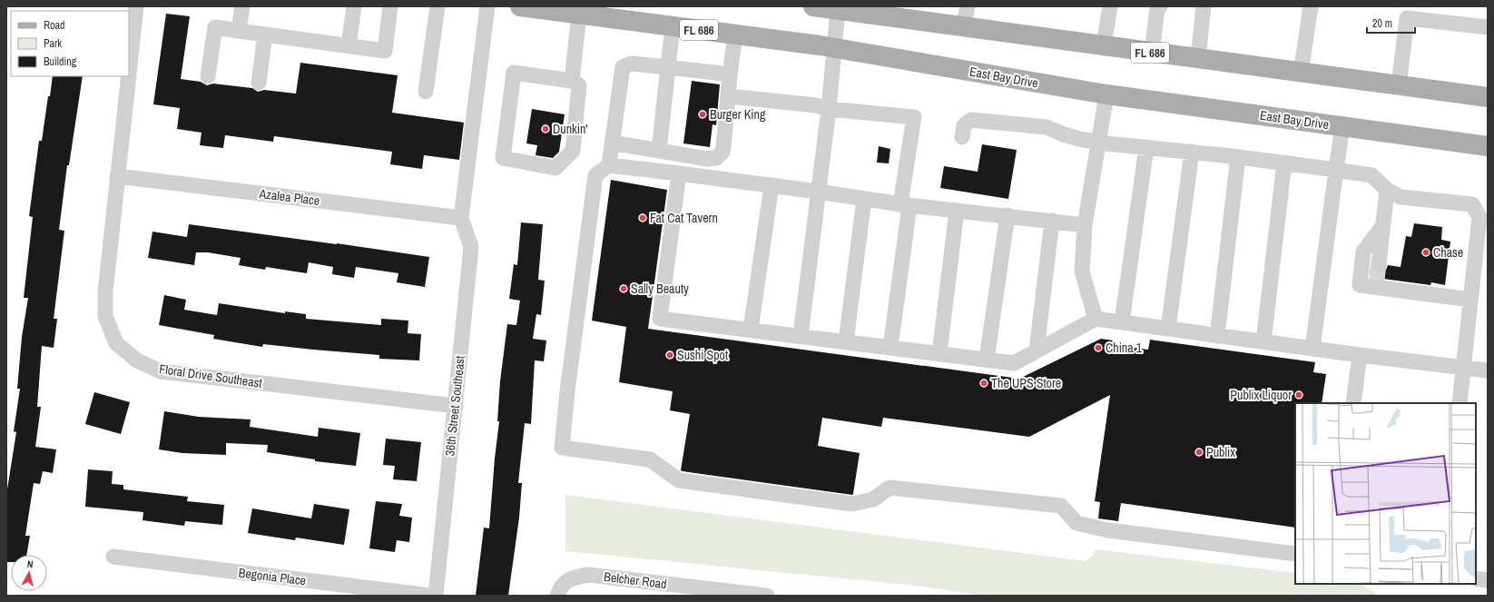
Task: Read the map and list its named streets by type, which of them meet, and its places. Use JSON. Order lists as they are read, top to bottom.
{
  "streets": {
    "main road": ["FL 686", "East Bay Drive"],
    "street": [
      "Azalea Place",
      "Floral Drive Southeast",
      "36th Street Southeast",
      "Begonia Place",
      "Belcher Road"
    ]
  },
  "crossings": [
    ["Azalea Place", "Floral Drive Southeast"],
    ["Azalea Place", "36th Street Southeast"],
    ["Floral Drive Southeast", "36th Street Southeast"]
  ],
  "places": [
    "Burger King",
    "Dunkin'",
    "Fat Cat Tavern",
    "Chase",
    "Sally Beauty",
    "China 1",
    "Sushi Spot",
    "The UPS Store",
    "Publix Liquor",
    "Publix"
  ],
  "legend": ["Road", "Park", "Building"],
  "scale_bar": "20 m",
  "north": "top"
}
